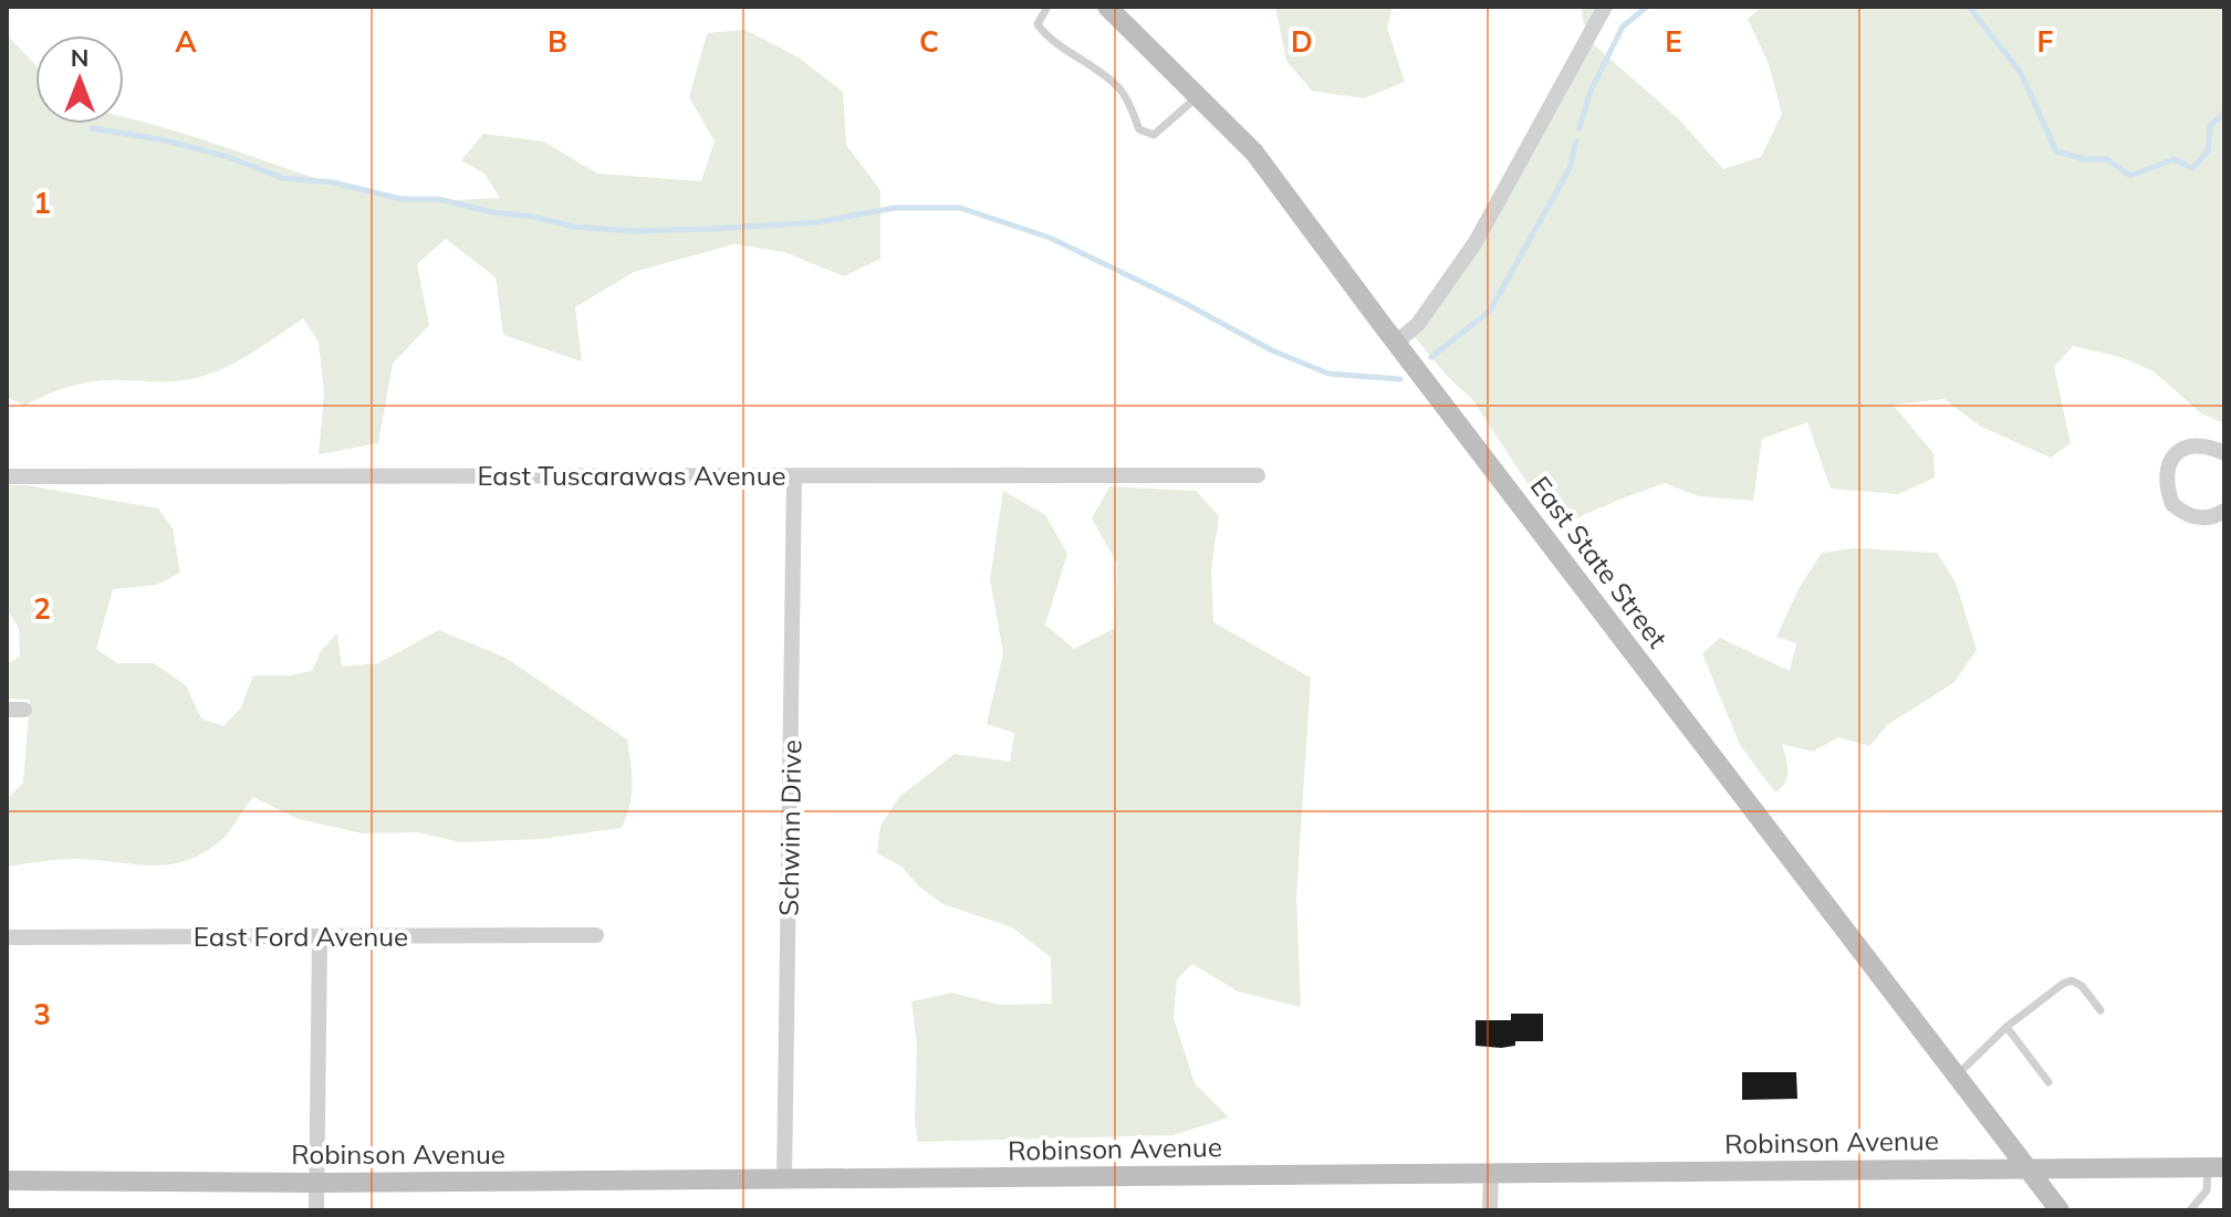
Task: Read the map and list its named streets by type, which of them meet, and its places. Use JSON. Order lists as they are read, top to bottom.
{
  "streets": {
    "main road": ["East State Street", "Robinson Avenue"],
    "street": ["East Tuscarawas Avenue", "Schwinn Drive", "East Ford Avenue"]
  },
  "crossings": [
    ["East Tuscarawas Avenue", "Schwinn Drive"],
    ["East State Street", "Robinson Avenue"],
    ["Schwinn Drive", "Robinson Avenue"]
  ],
  "north": "top",
  "grid": {
    "columns": [
      "A",
      "B",
      "C",
      "D",
      "E",
      "F"
    ],
    "rows": ["1", "2", "3"]
  }
}
